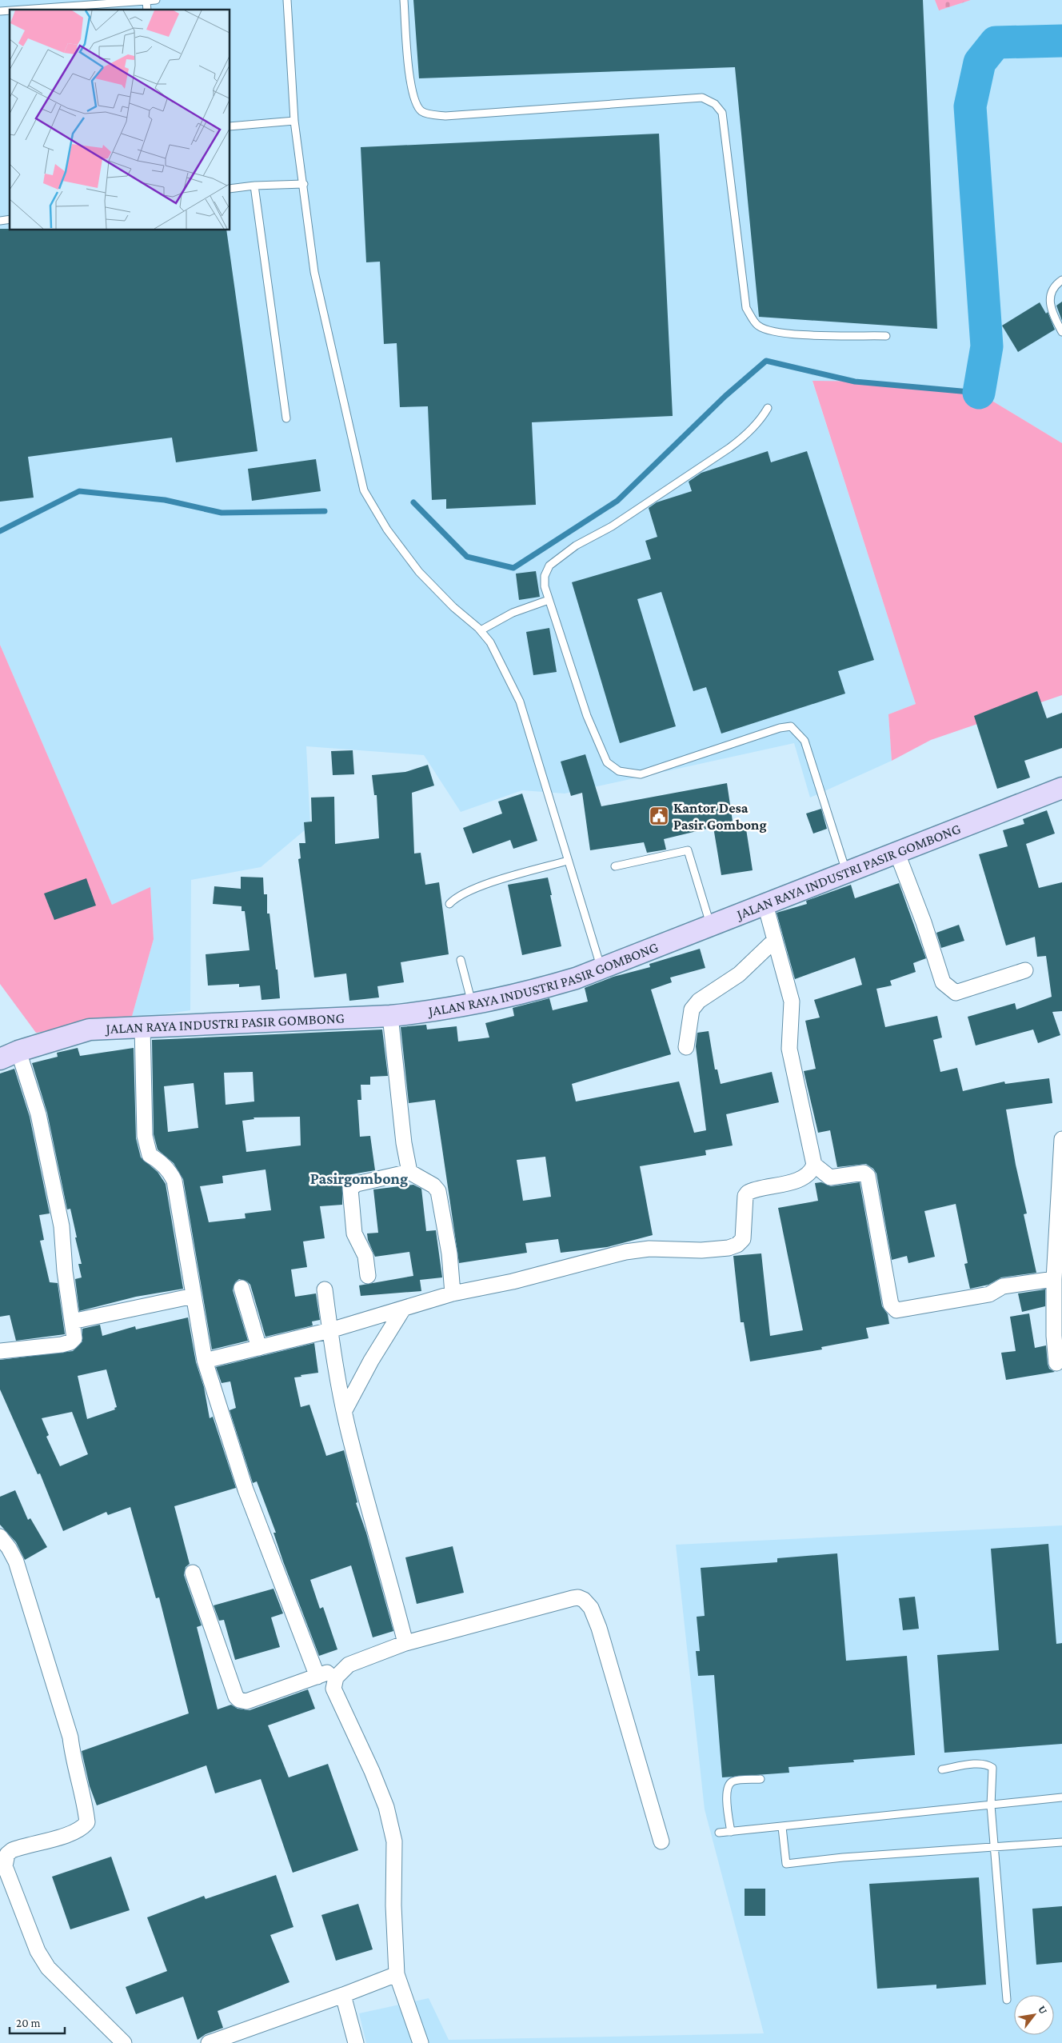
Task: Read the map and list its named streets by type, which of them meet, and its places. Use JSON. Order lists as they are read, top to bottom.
{
  "streets": {
    "main road": ["JALAN RAYA INDUSTRI PASIR GOMBONG"]
  },
  "districts": ["Pasirgombong"],
  "places": {
    "public building": ["Kantor Desa Pasir Gombong"]
  },
  "scale_bar": "20 m",
  "north": "top right"
}
